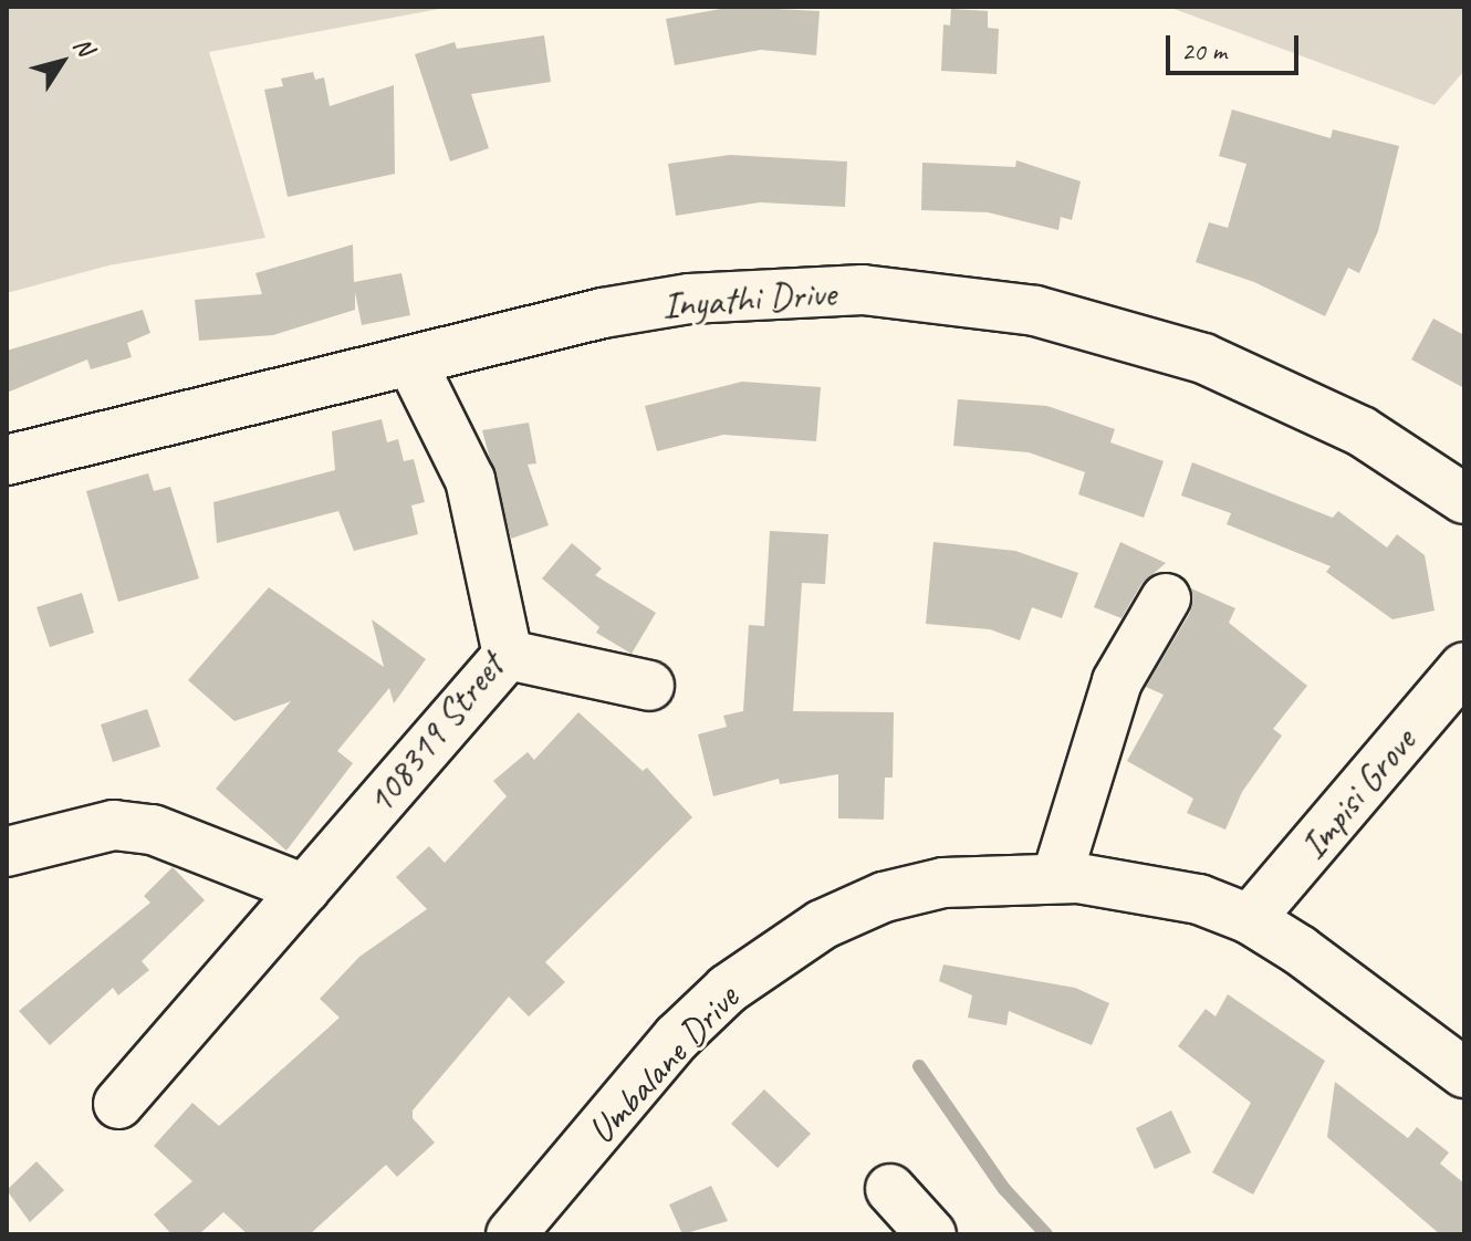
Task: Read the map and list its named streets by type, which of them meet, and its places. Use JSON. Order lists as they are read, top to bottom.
{
  "streets": {
    "street": [
      "Inyathi Drive",
      "108319 Street",
      "Impisi Grove",
      "Umbalane Drive"
    ]
  },
  "crossings": [
    ["Inyathi Drive", "108319 Street"],
    ["Impisi Grove", "Umbalane Drive"]
  ],
  "scale_bar": "20 m",
  "north": "top right"
}
